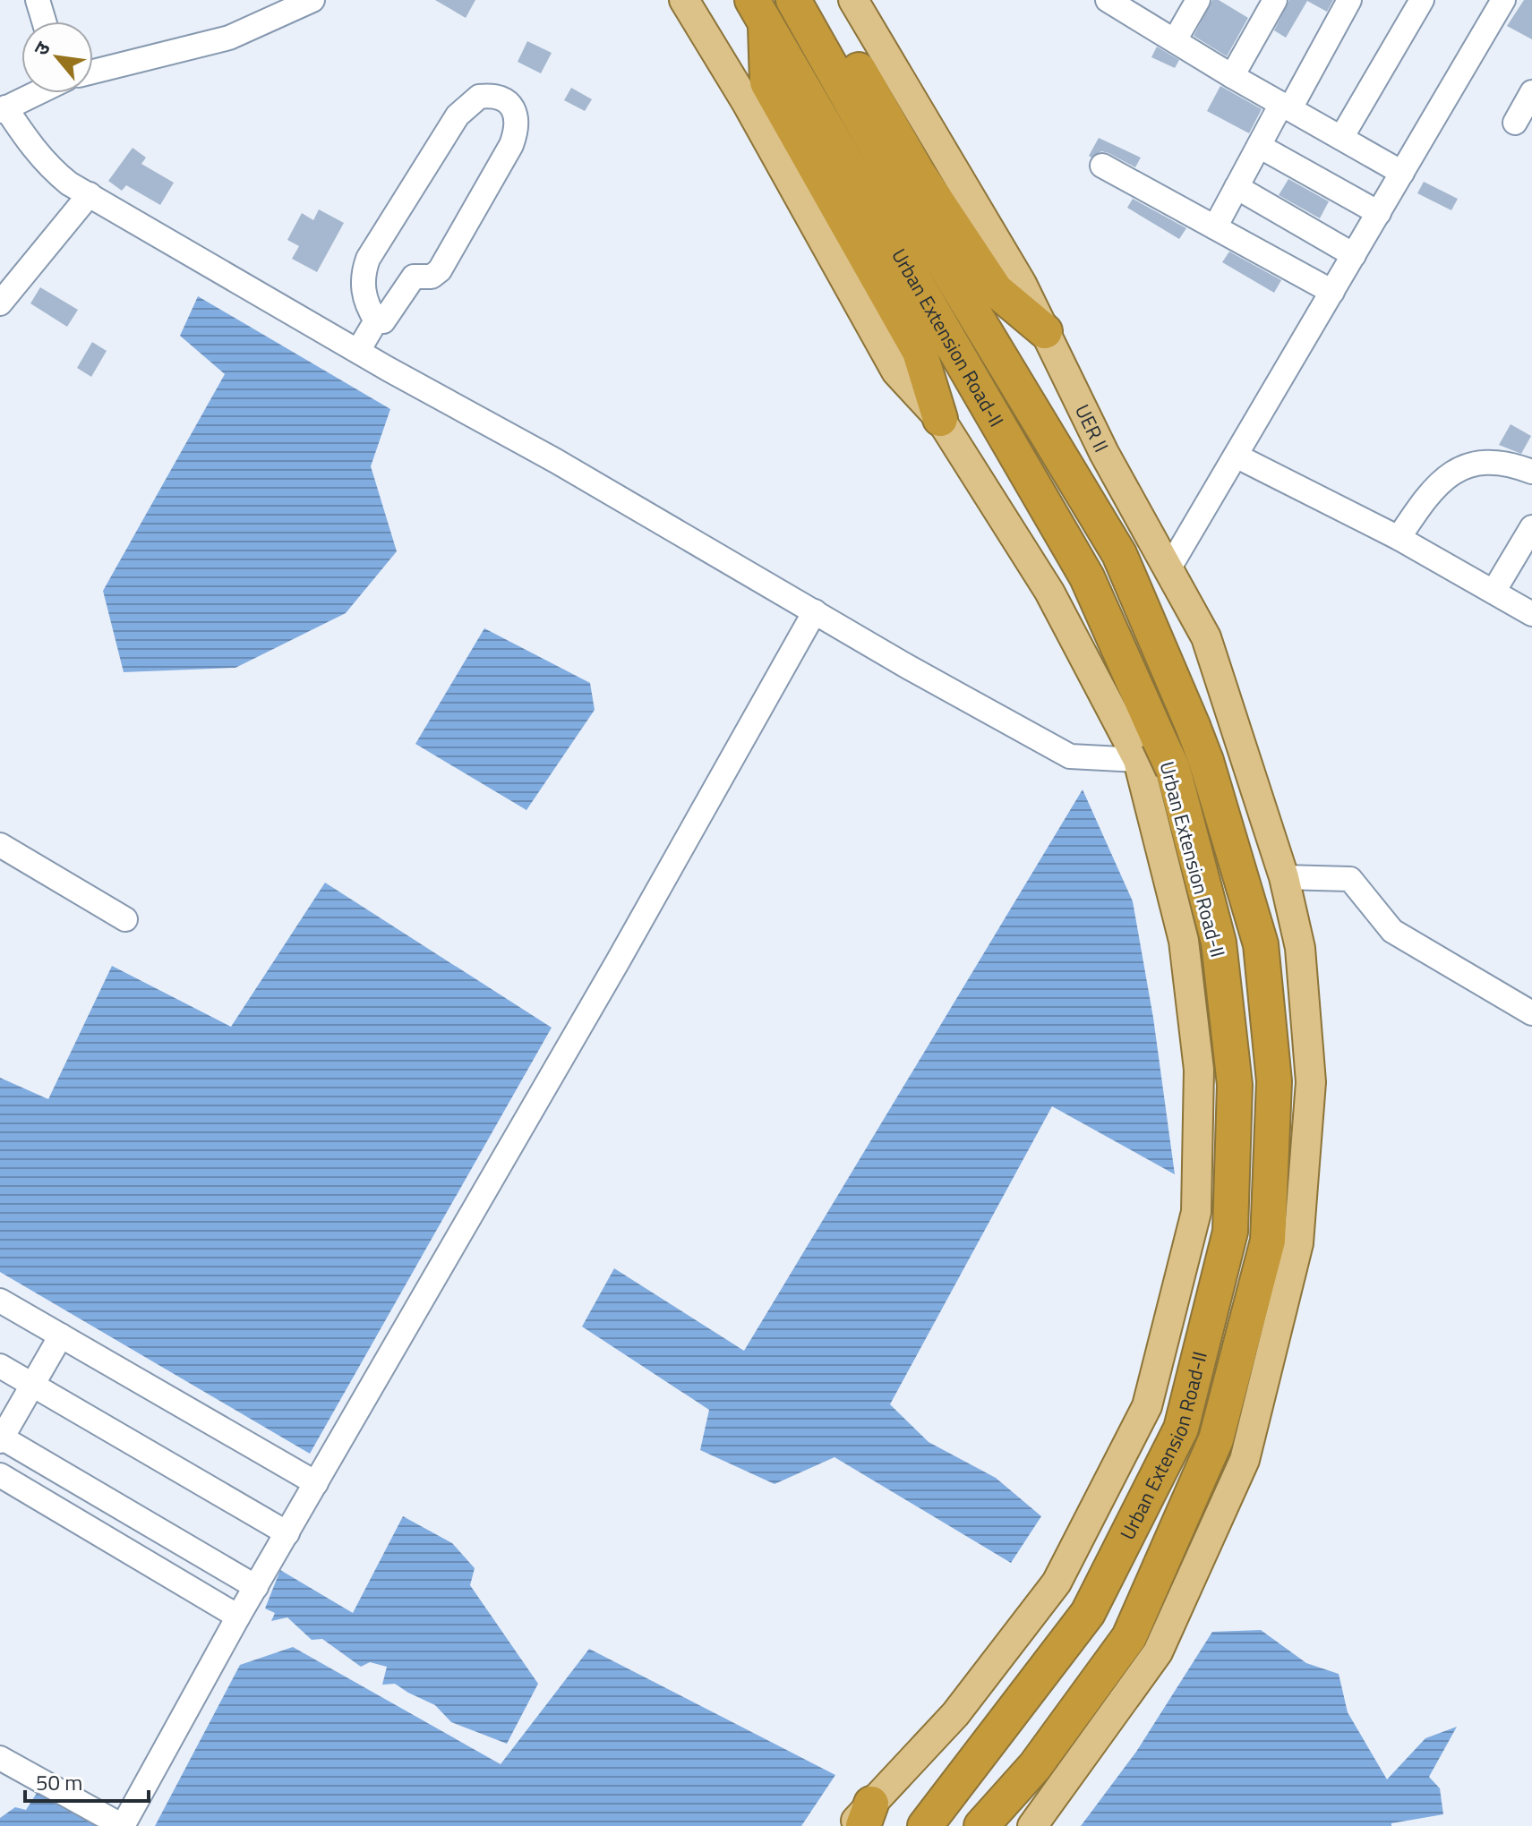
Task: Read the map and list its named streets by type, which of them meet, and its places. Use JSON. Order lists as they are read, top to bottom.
{
  "streets": {
    "highway": ["Urban Extension Road-II"],
    "main road": ["UER II"]
  },
  "scale_bar": "50 m",
  "north": "top left"
}
